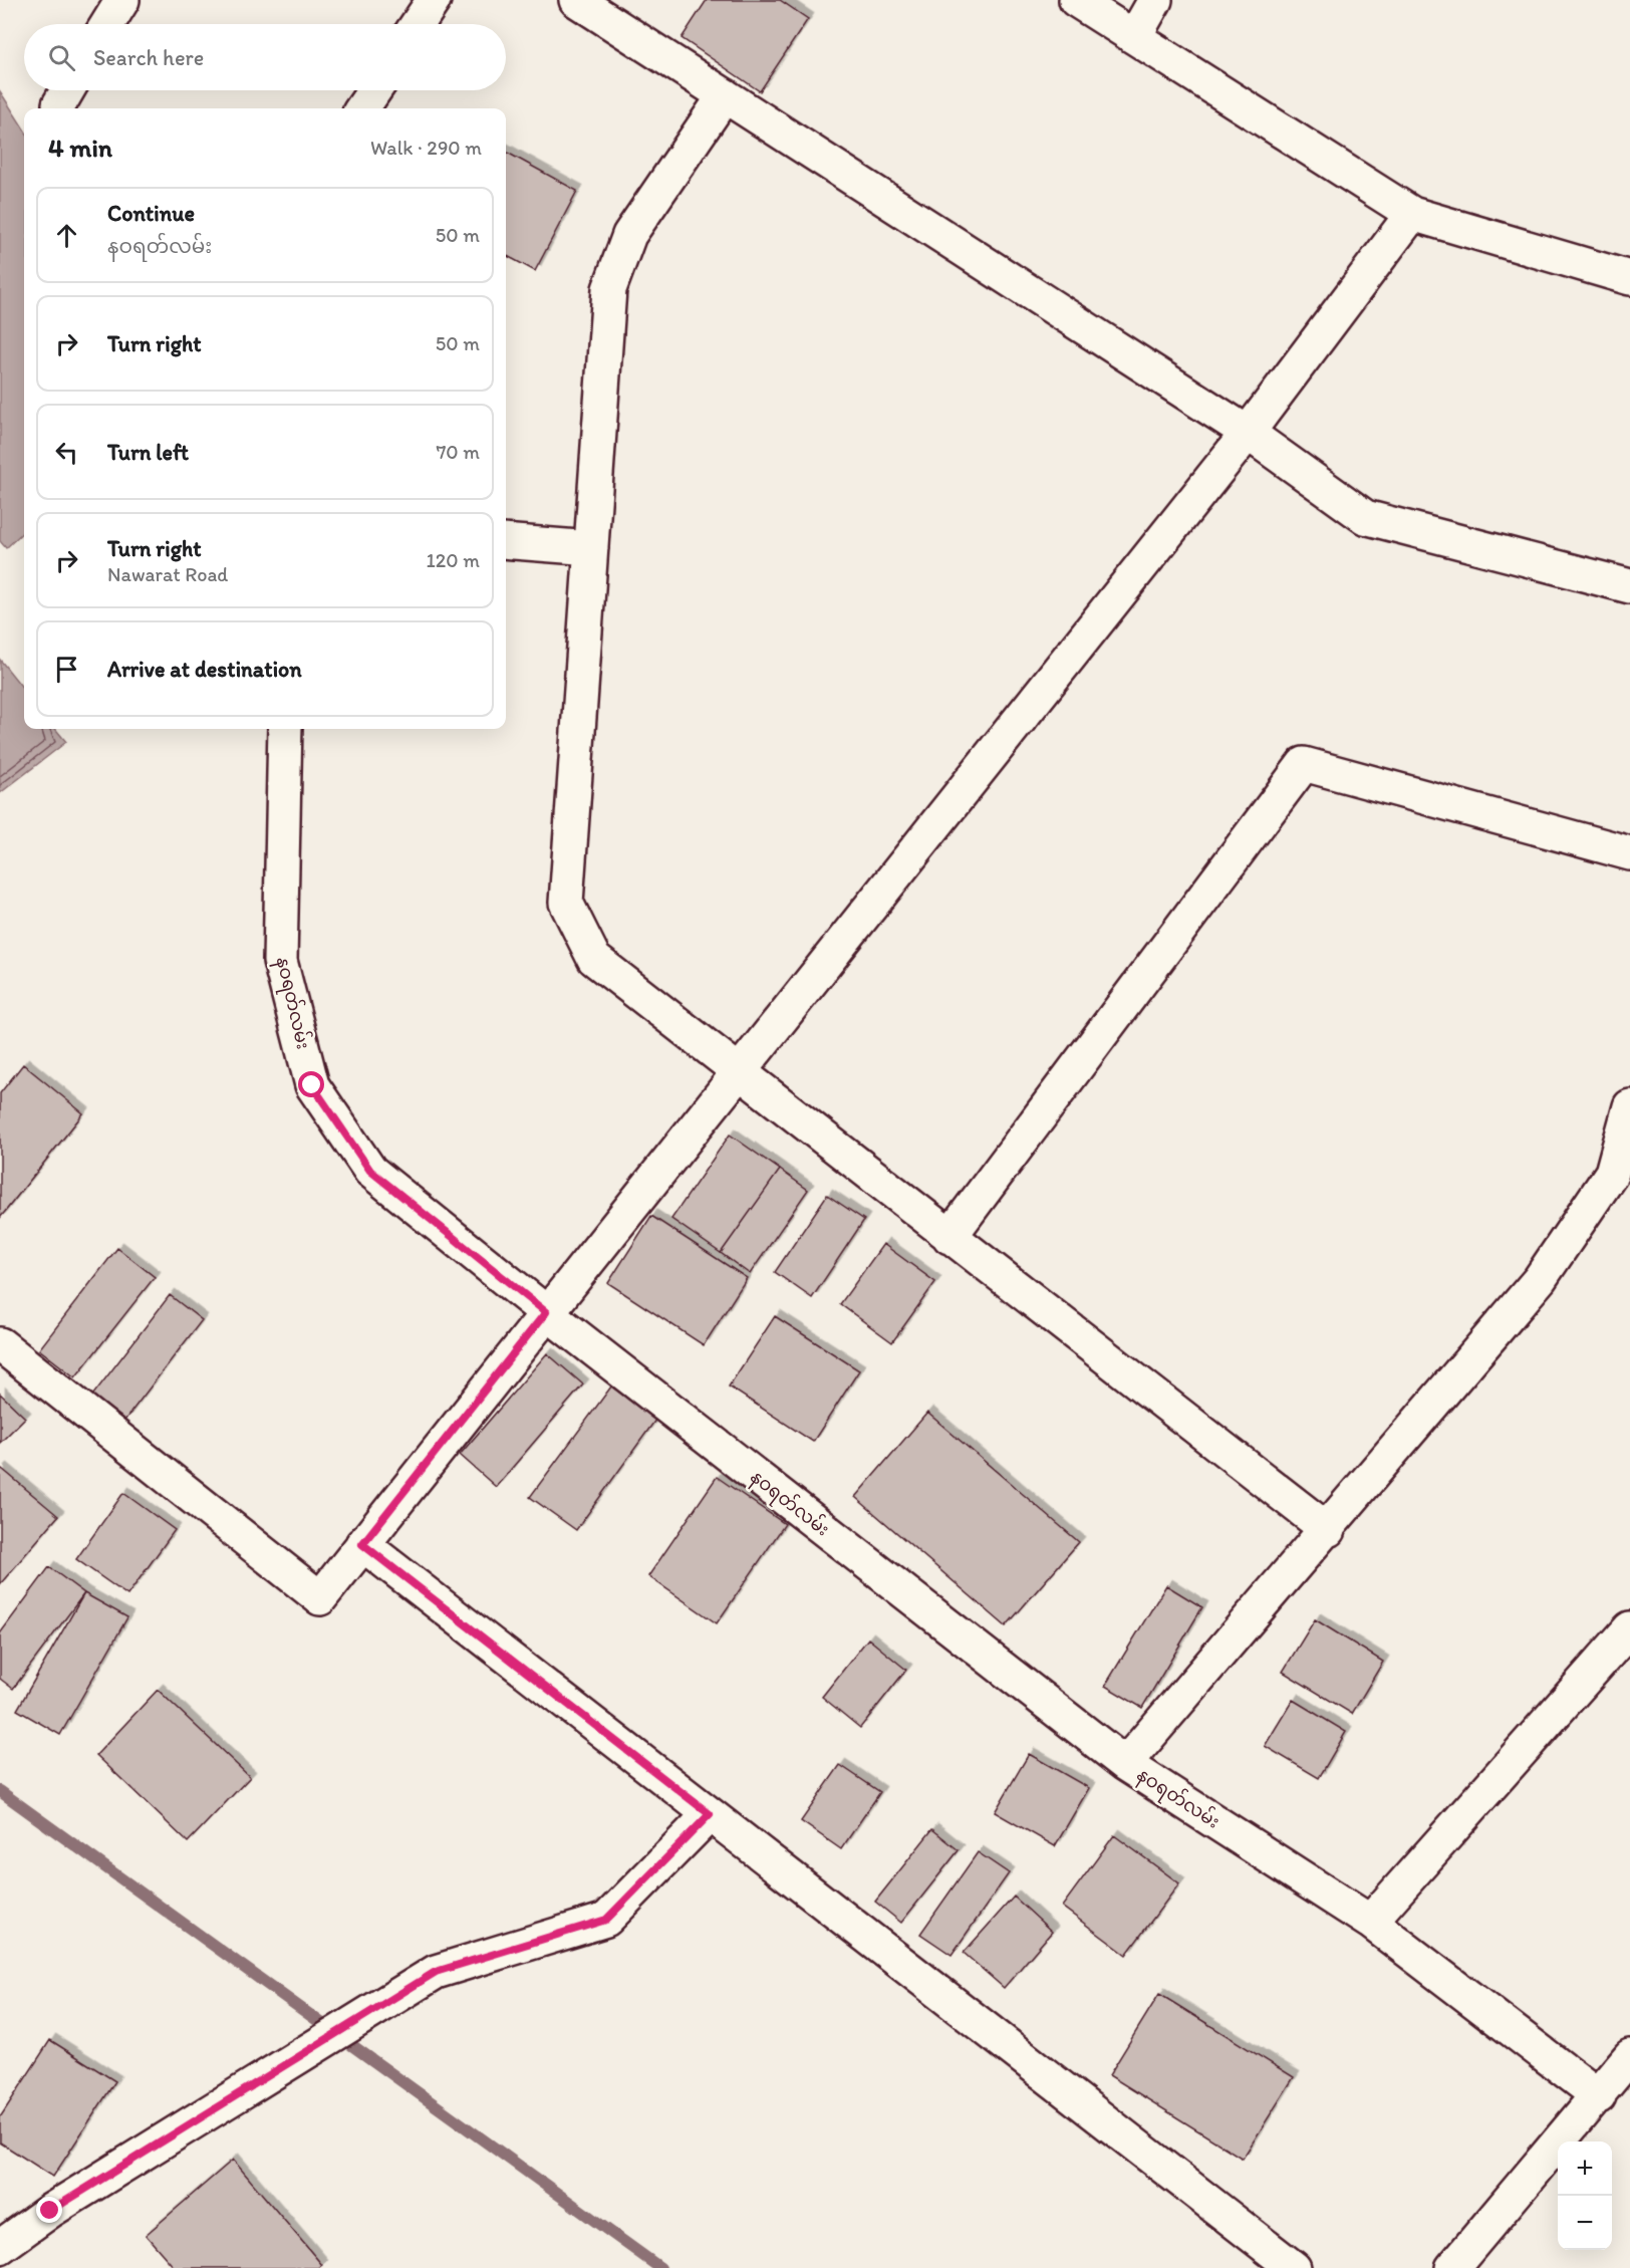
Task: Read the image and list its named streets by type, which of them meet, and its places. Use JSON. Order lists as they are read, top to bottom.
{
  "streets": {
    "street": ["နဝရတ်လမ်း"]
  },
  "page": {
    "search": "Search here",
    "heading": ["4 min", "Walk · 290 m"],
    "list": [
      ["Continue", "နဝရတ်လမ်း", "50 m"],
      ["Turn right", "50 m"],
      ["Turn left", "70 m"],
      ["Turn right", "Nawarat Road", "120 m"],
      "Arrive at destination"
    ],
    "map_buttons": ["+", "−"]
  }
}
